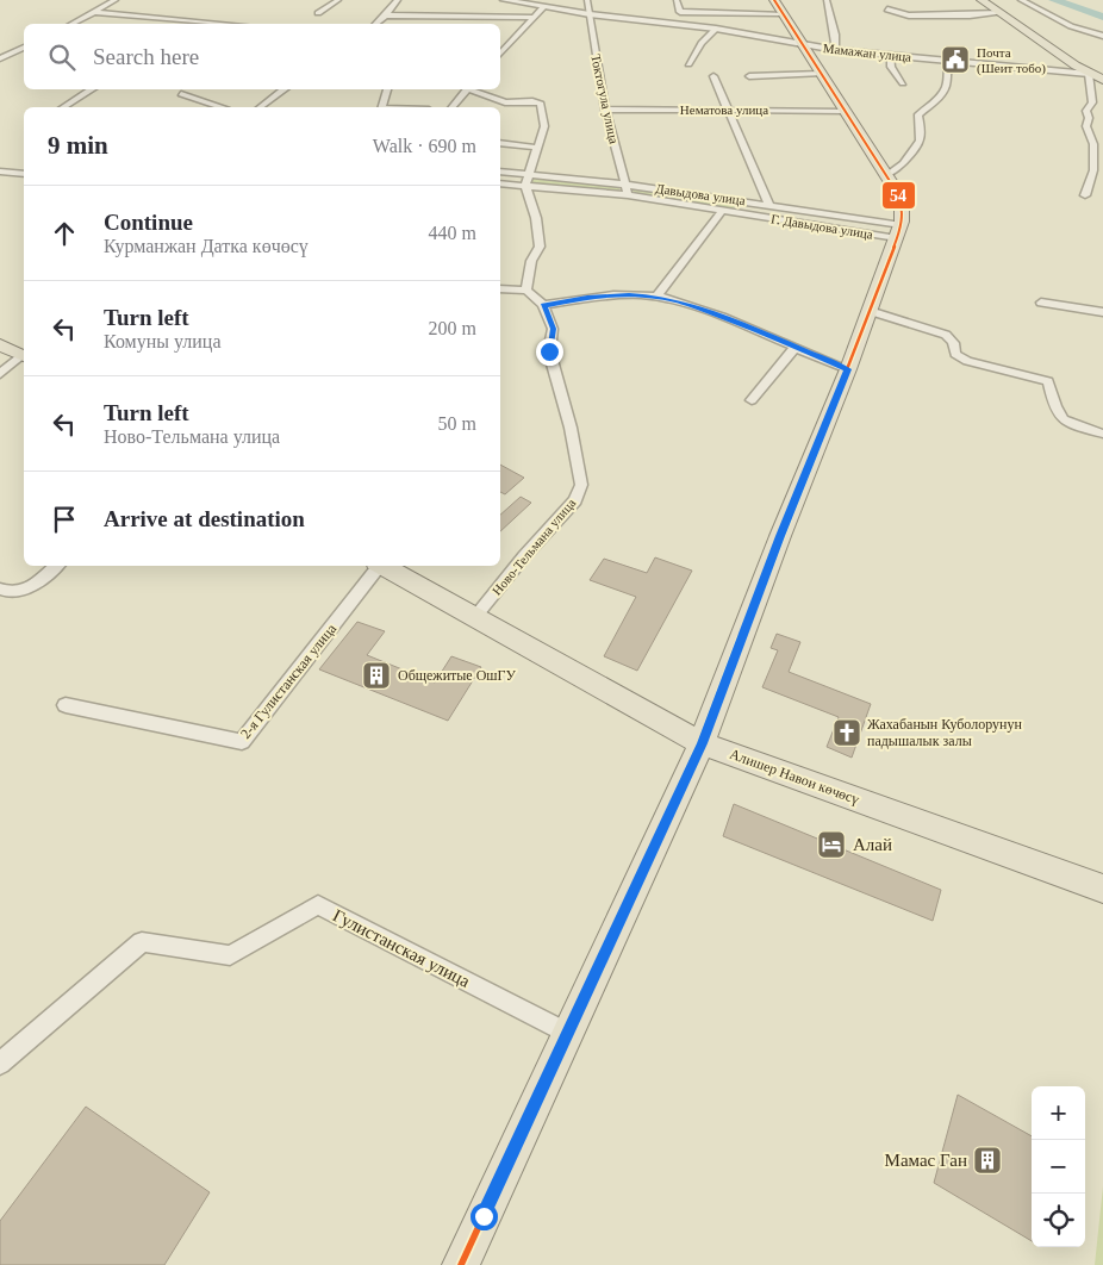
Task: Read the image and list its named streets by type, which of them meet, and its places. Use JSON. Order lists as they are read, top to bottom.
{
  "streets": {
    "main road": ["Алишер Навои көчөсү"],
    "street": [
      "Мамажан улица",
      "Токтогула улица",
      "Нематова улица",
      "Давыдова улица",
      "Г. Давыдова улица",
      "Ново-Тельмана улица",
      "2-я Гулистанская улица",
      "Гулистанская улица"
    ]
  },
  "crossings": [
    ["Мамажан улица", "Токтогула улица"],
    ["Токтогула улица", "Нематова улица"],
    ["Токтогула улица", "Давыдова улица"],
    ["Токтогула улица", "Г. Давыдова улица"],
    ["Давыдова улица", "Г. Давыдова улица"],
    ["Ново-Тельмана улица", "Алишер Навои көчөсү"]
  ],
  "places": {
    "public building": ["Почта (Шеит тобо)"],
    "building": ["Общежитые ОшГУ", "Мамас Ган"],
    "church": ["Жахабанын Куболорунун падышалык залы"],
    "hotel": ["Алай"]
  },
  "lines": ["transit line 54"],
  "page": {
    "search": "Search here",
    "heading": ["9 min", "Walk · 690 m"],
    "list": [
      ["Continue", "Курманжан Датка көчөсү", "440 m"],
      ["Turn left", "Комуны улица", "200 m"],
      ["Turn left", "Ново-Тельмана улица", "50 m"],
      "Arrive at destination"
    ],
    "map_buttons": ["+", "−"]
  }
}
